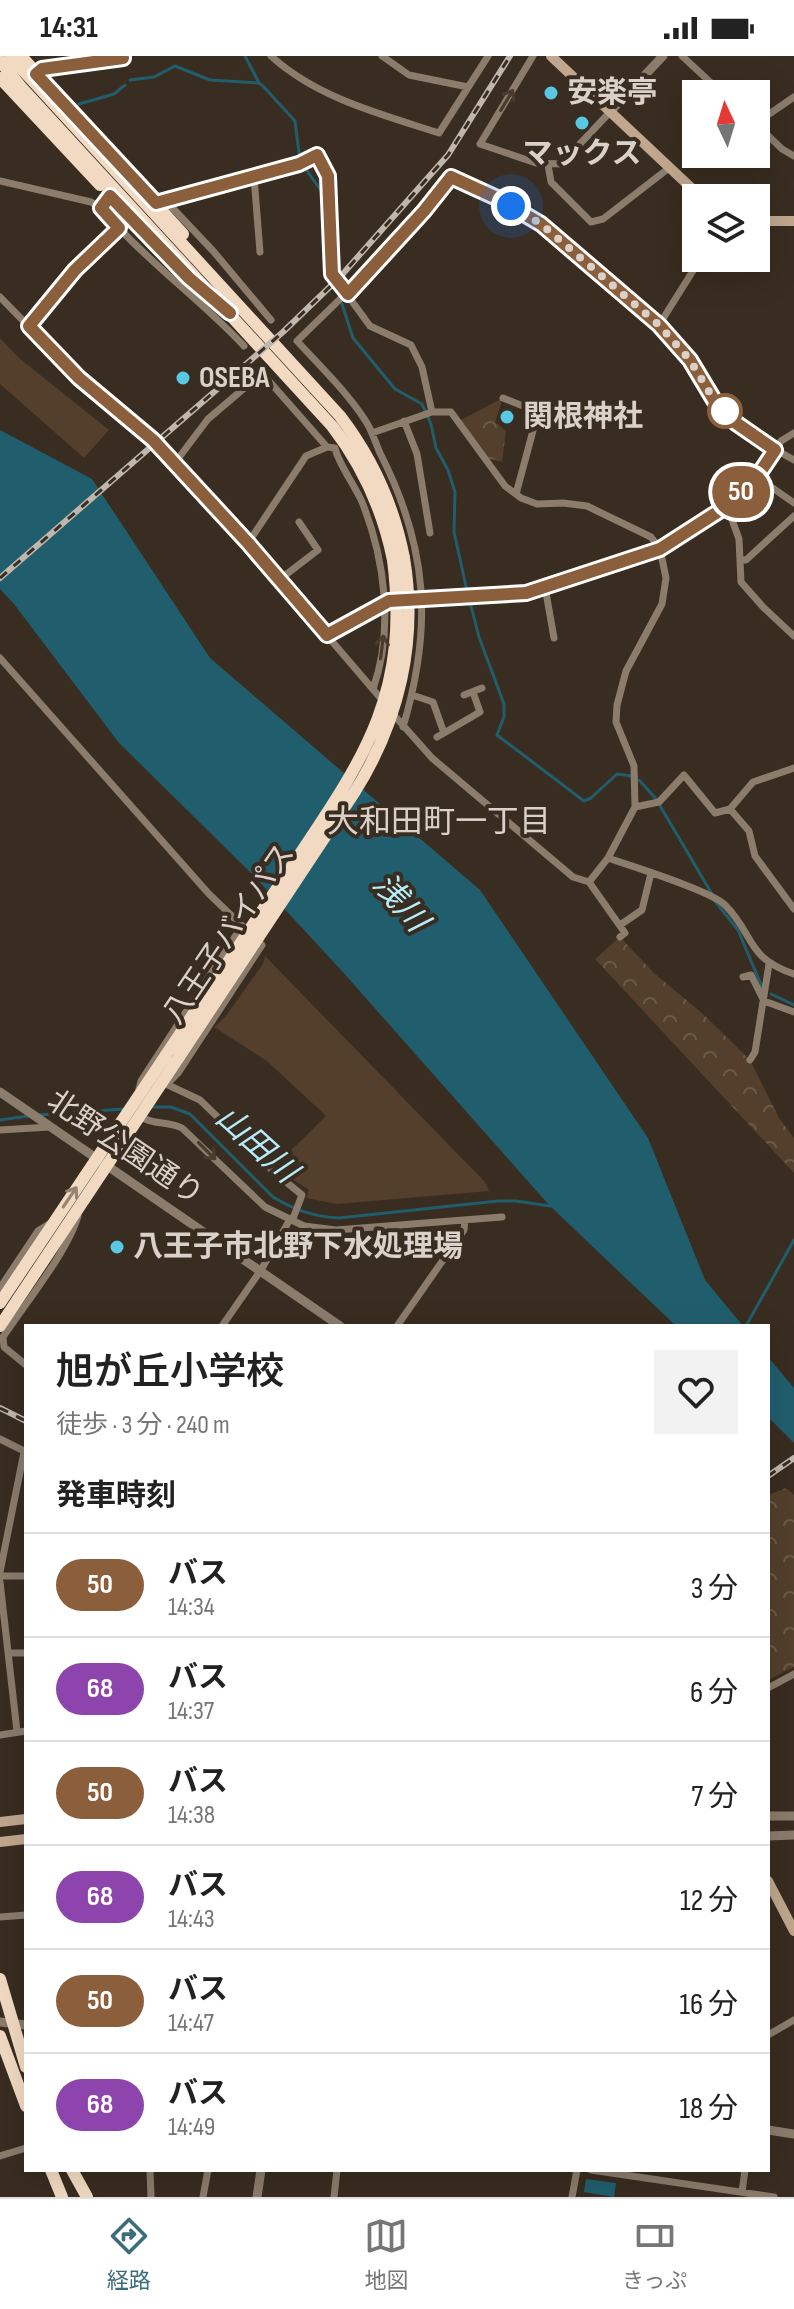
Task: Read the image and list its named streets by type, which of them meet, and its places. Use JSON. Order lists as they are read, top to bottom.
{
  "streets": {
    "highway": ["八王子バイパス"],
    "street": ["北野公園通り"]
  },
  "crossings": [
    ["八王子バイパス", "北野公園通り"]
  ],
  "districts": ["大和田町一丁目"],
  "water": ["浅川", "山田川"],
  "places": [
    "安楽亭",
    "マックス",
    "OSEBA",
    "関根神社",
    "八王子市北野下水処理場"
  ],
  "lines": ["bus line 50"],
  "north": "top",
  "page": {
    "status": "14:31",
    "on_map": "50",
    "heading": [
      ["旭が丘小学校", "徒歩 · 3 分 · 240 m"],
      "発車時刻"
    ],
    "list": [
      {
        "mark": "50",
        "name": "バス",
        "note": "14:34",
        "value": "3 分"
      },
      {
        "mark": "68",
        "name": "バス",
        "note": "14:37",
        "value": "6 分"
      },
      {
        "mark": "50",
        "name": "バス",
        "note": "14:38",
        "value": "7 分"
      },
      {
        "mark": "68",
        "name": "バス",
        "note": "14:43",
        "value": "12 分"
      },
      {
        "mark": "50",
        "name": "バス",
        "note": "14:47",
        "value": "16 分"
      },
      {
        "mark": "68",
        "name": "バス",
        "note": "14:49",
        "value": "18 分"
      }
    ],
    "tabs": ["経路", "地図", "きっぷ"]
  }
}
